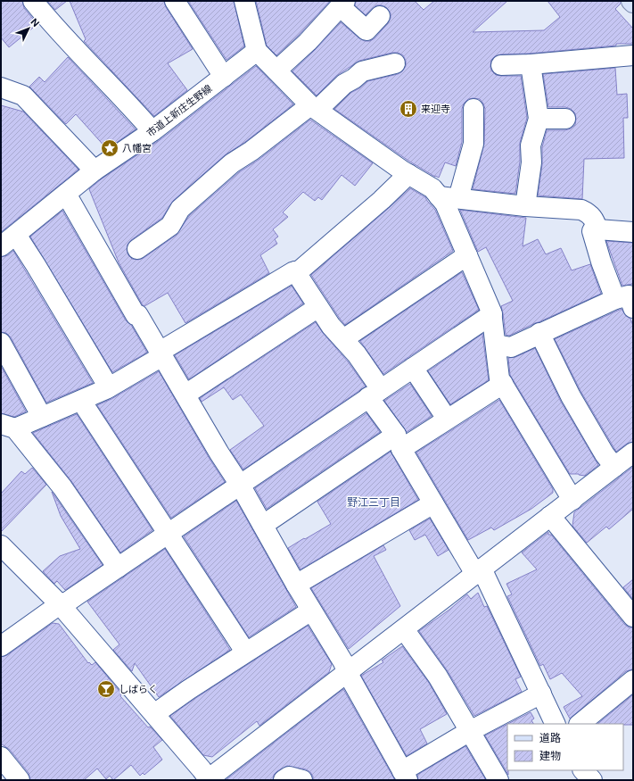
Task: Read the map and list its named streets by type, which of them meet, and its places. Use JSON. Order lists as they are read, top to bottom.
{
  "streets": {
    "street": ["市道上新庄生野線"]
  },
  "districts": ["野江三丁目"],
  "places": {
    "building": ["来迎寺"],
    "place": ["八幡宮"],
    "bar": ["しばらく"]
  },
  "legend": ["道路", "建物"],
  "north": "top right"
}
